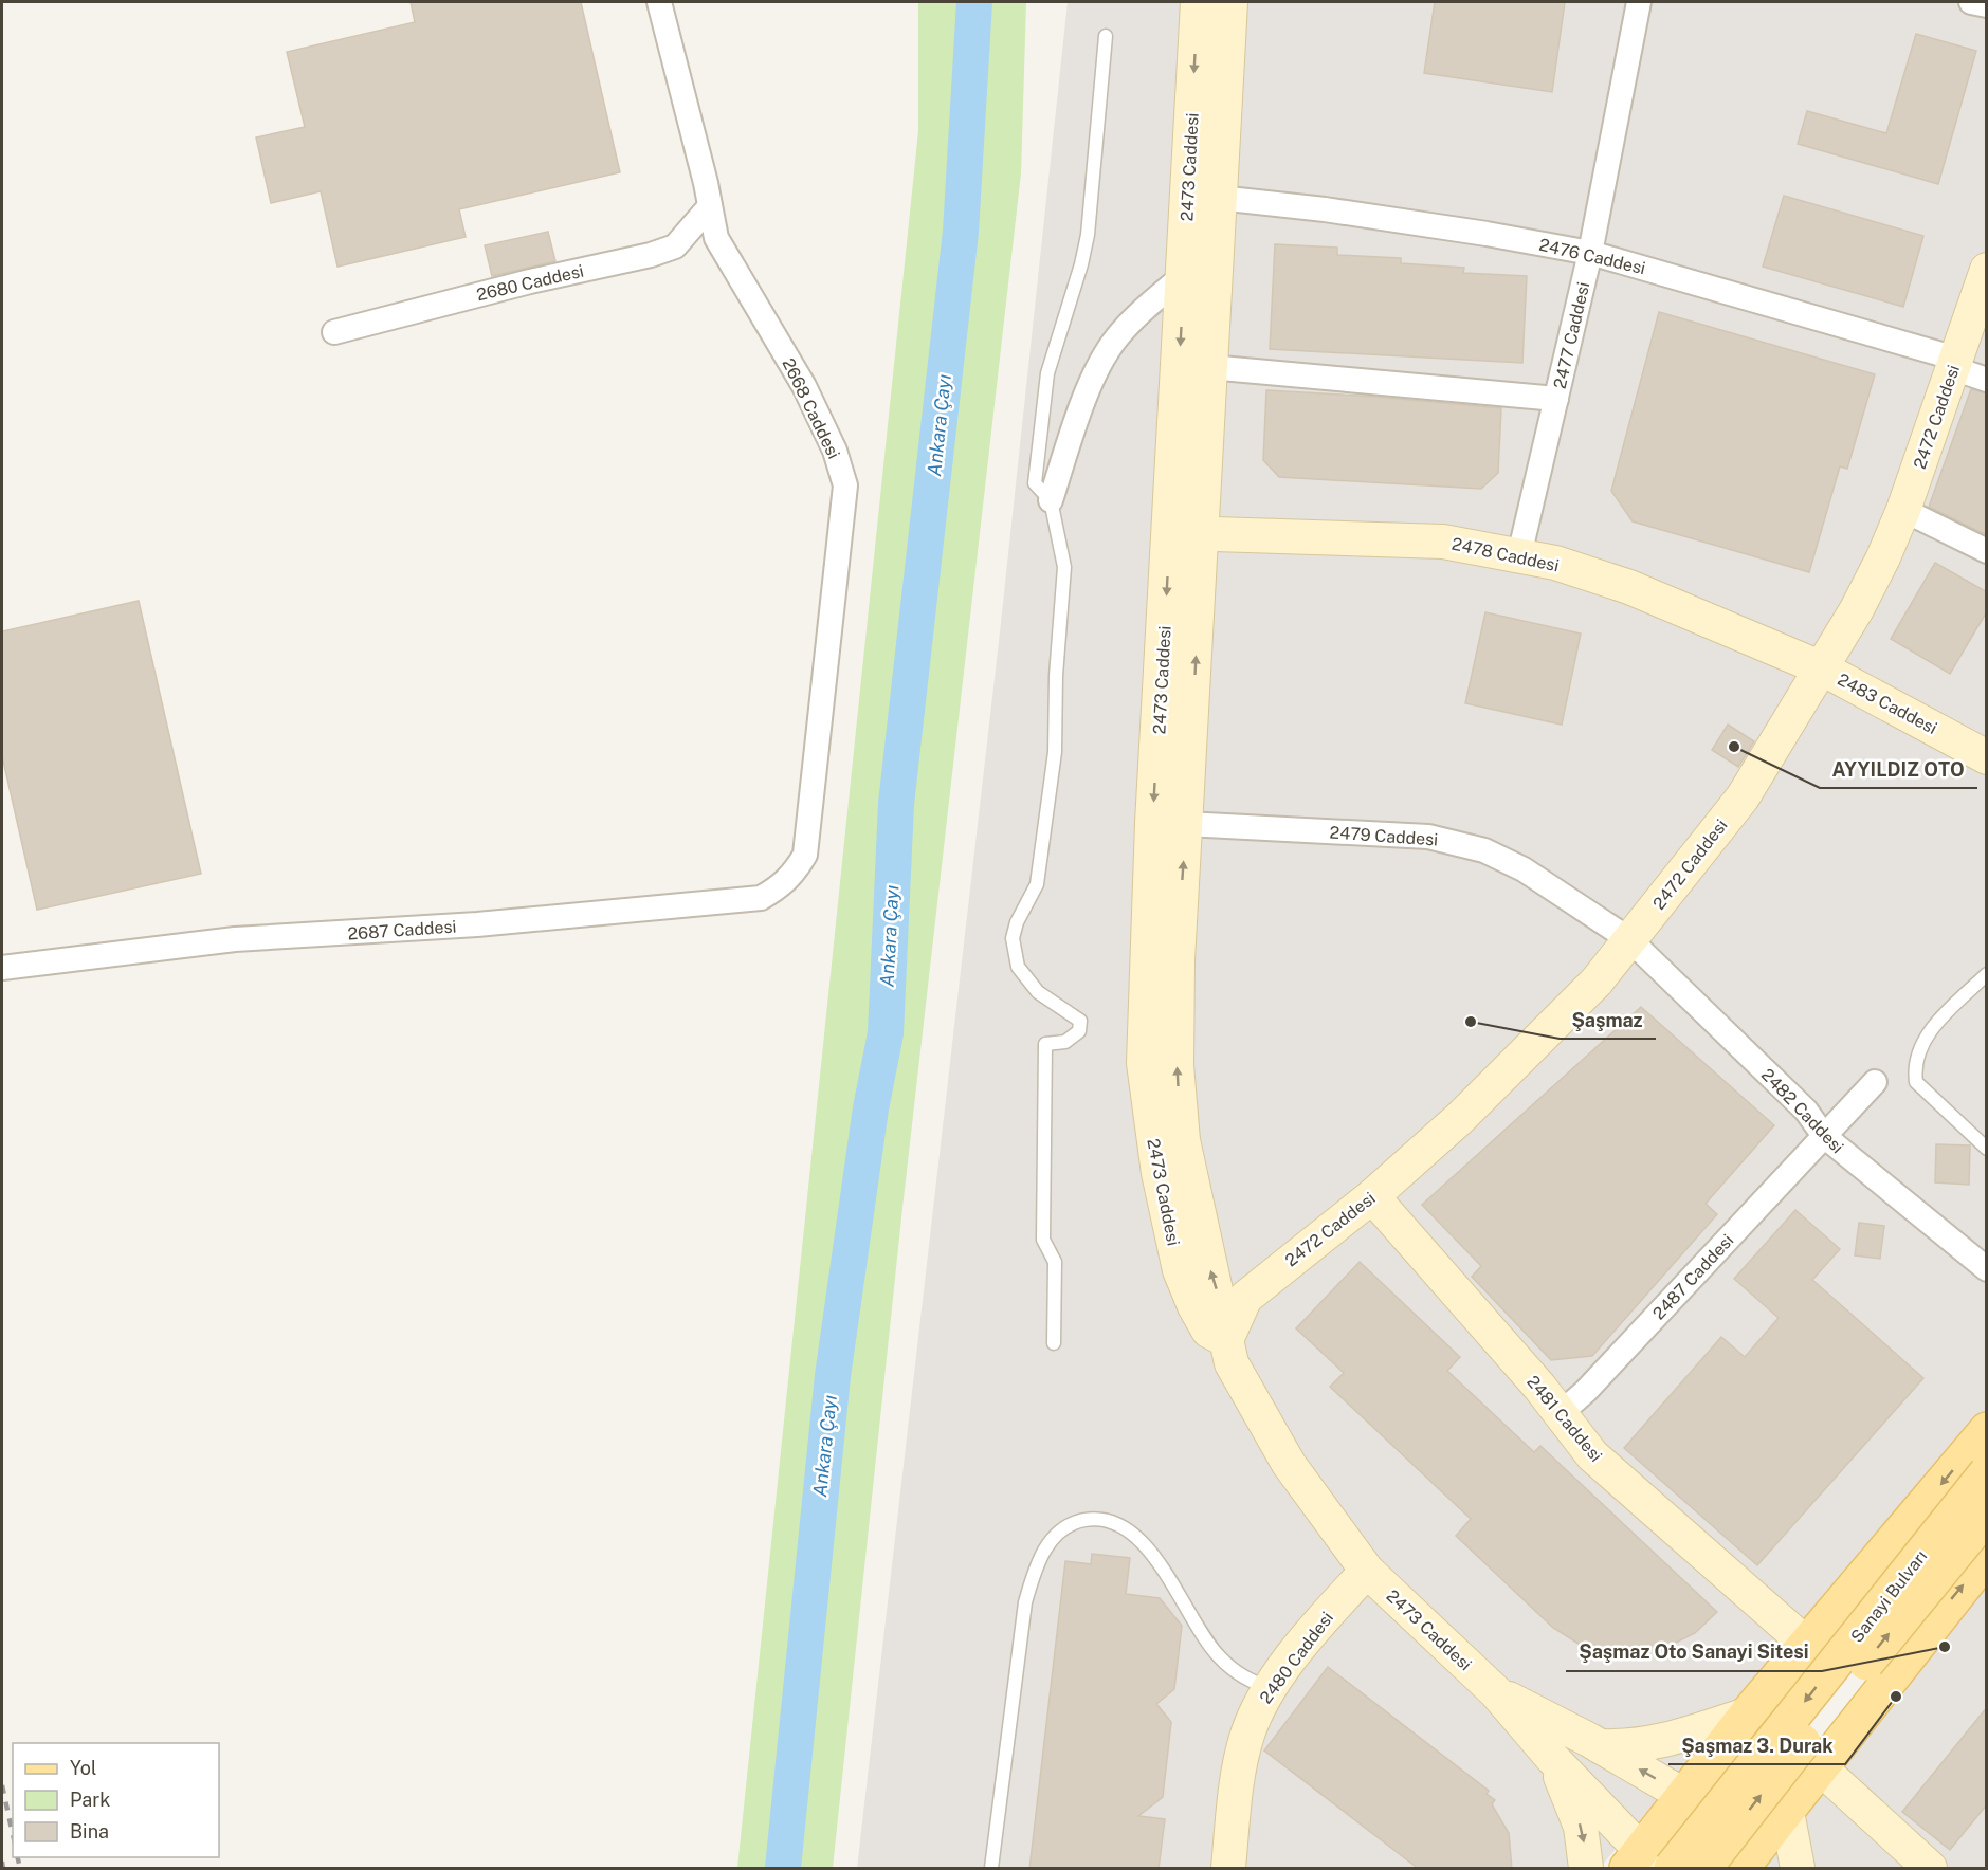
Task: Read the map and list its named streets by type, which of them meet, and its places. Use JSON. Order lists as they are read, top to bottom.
{
  "streets": {
    "main road": ["Sanayi Bulvarı"],
    "street": [
      "2473 Caddesi",
      "2476 Caddesi",
      "2680 Caddesi",
      "2477 Caddesi",
      "2668 Caddesi",
      "2472 Caddesi",
      "2478 Caddesi",
      "2483 Caddesi",
      "2479 Caddesi",
      "2687 Caddesi",
      "2482 Caddesi",
      "2487 Caddesi",
      "2481 Caddesi",
      "2480 Caddesi"
    ]
  },
  "crossings": [
    ["2473 Caddesi", "2476 Caddesi"],
    ["2473 Caddesi", "2472 Caddesi"],
    ["2473 Caddesi", "2478 Caddesi"],
    ["2473 Caddesi", "2479 Caddesi"],
    ["2473 Caddesi", "2480 Caddesi"],
    ["2476 Caddesi", "2477 Caddesi"],
    ["2476 Caddesi", "2472 Caddesi"],
    ["2680 Caddesi", "2668 Caddesi"],
    ["2477 Caddesi", "2478 Caddesi"],
    ["2668 Caddesi", "2687 Caddesi"],
    ["2472 Caddesi", "2478 Caddesi"],
    ["2472 Caddesi", "2483 Caddesi"],
    ["2472 Caddesi", "2479 Caddesi"],
    ["2472 Caddesi", "2482 Caddesi"],
    ["2472 Caddesi", "2481 Caddesi"],
    ["2478 Caddesi", "2483 Caddesi"],
    ["2479 Caddesi", "2482 Caddesi"],
    ["2482 Caddesi", "2487 Caddesi"],
    ["2487 Caddesi", "2481 Caddesi"]
  ],
  "water": ["Ankara Çayı"],
  "places": [
    "AYYILDIZ OTO",
    "Şaşmaz",
    "Şaşmaz Oto Sanayi Sitesi",
    "Şaşmaz 3. Durak"
  ],
  "legend": ["Yol", "Park", "Bina"]
}
